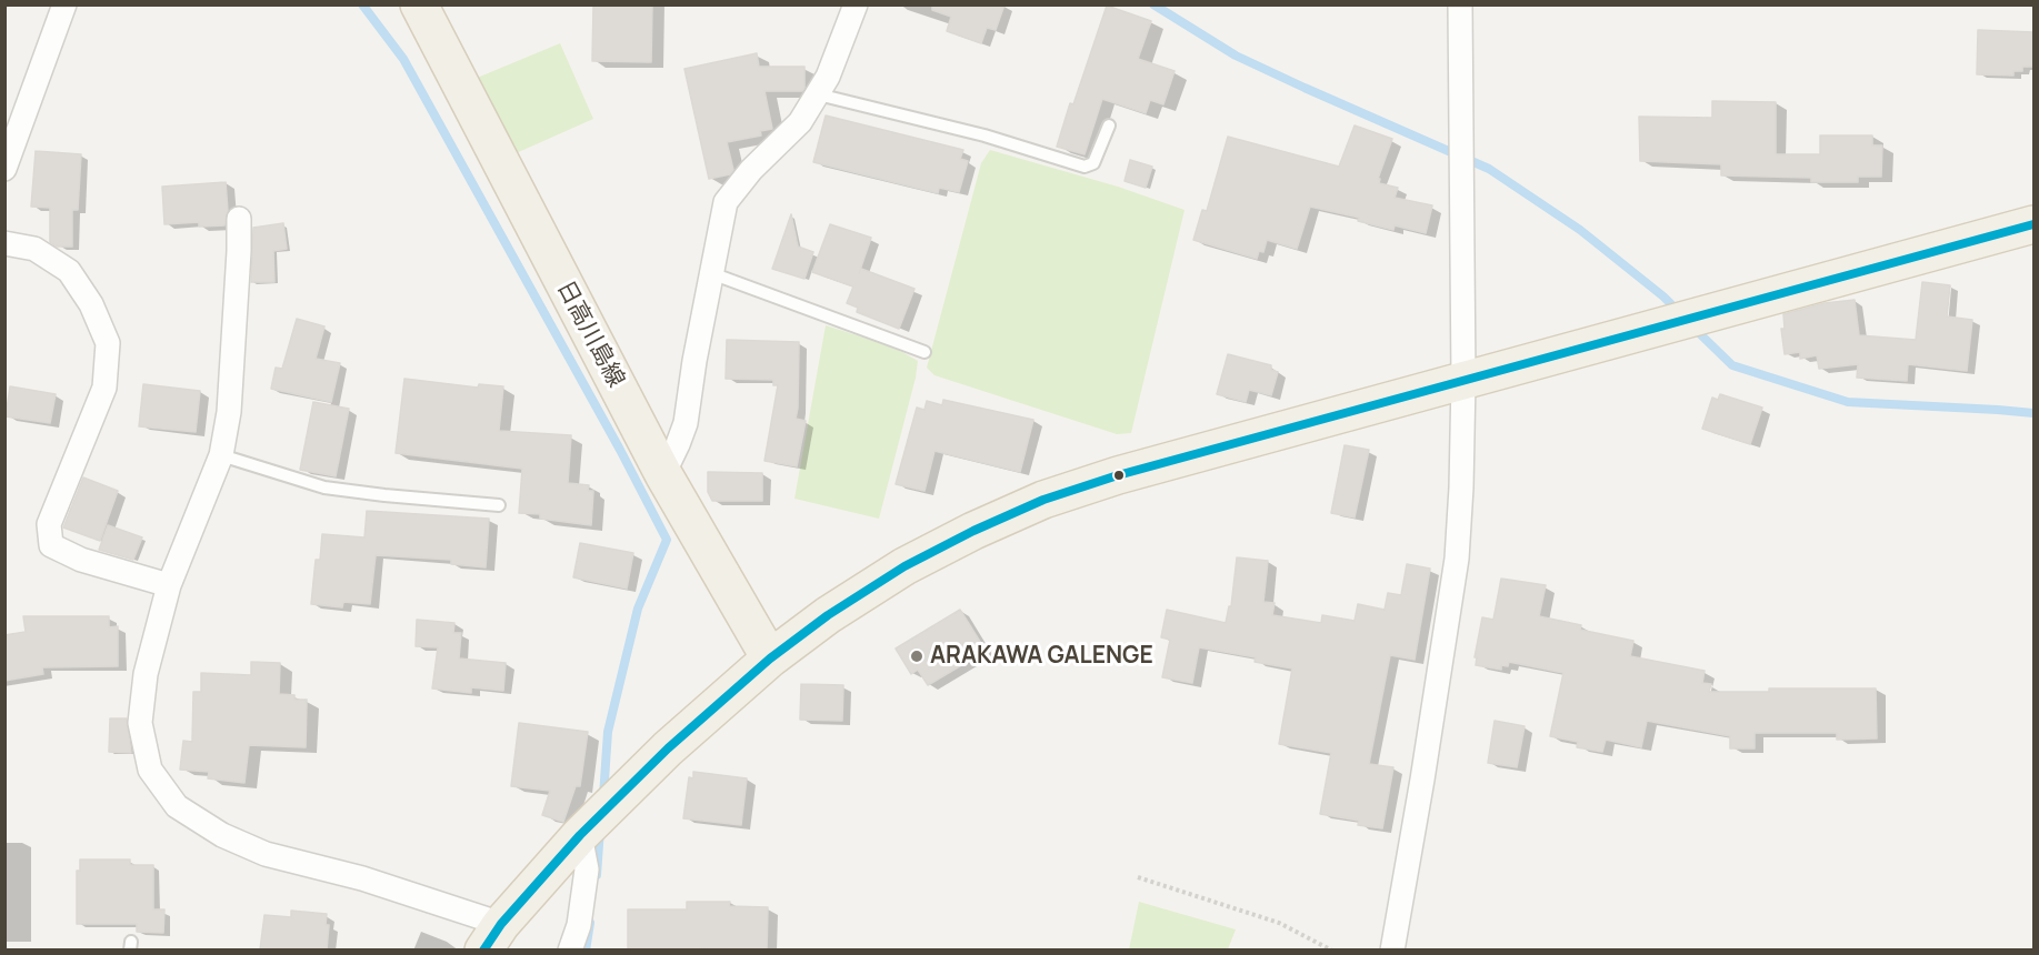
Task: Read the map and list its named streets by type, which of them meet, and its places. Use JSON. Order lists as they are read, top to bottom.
{
  "streets": {
    "main road": ["日高川島線"]
  },
  "places": ["ARAKAWA GALENGE"]
}
